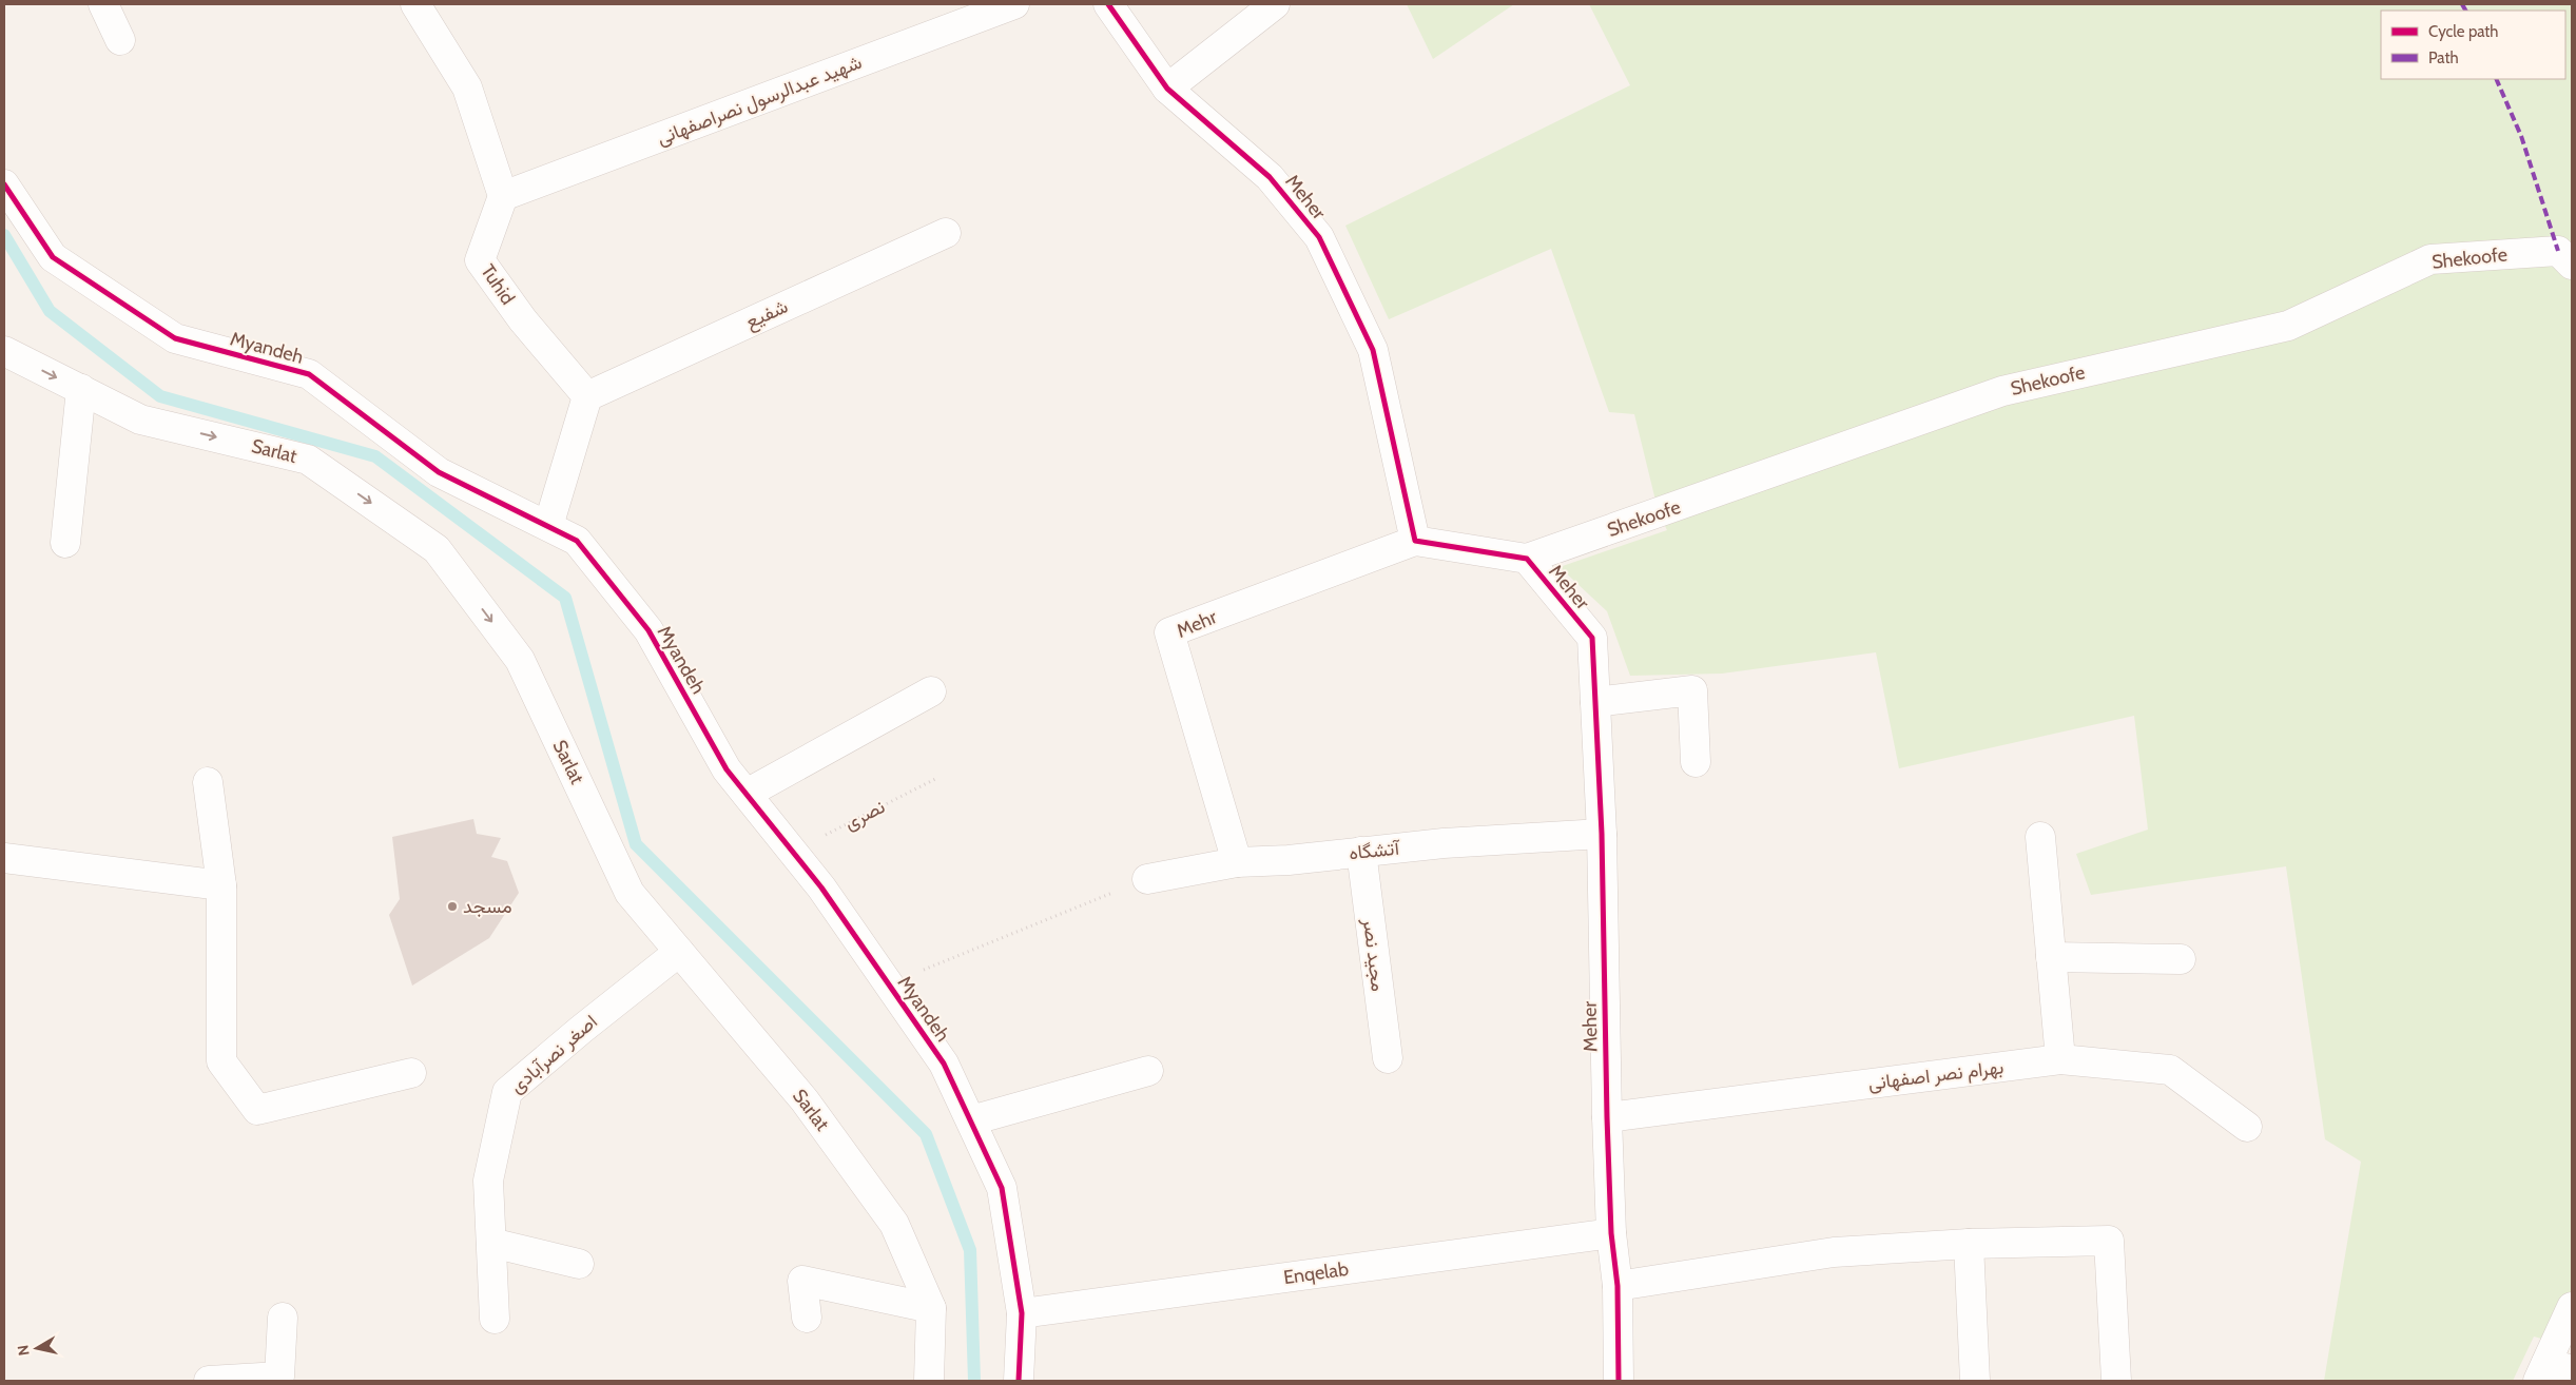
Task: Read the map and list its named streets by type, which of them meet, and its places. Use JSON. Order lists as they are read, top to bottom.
{
  "streets": {
    "street": [
      "شهید عبدالرسول نصراصفهانی",
      "Meher",
      "Shekoofe",
      "Tuhid",
      "شفیع",
      "Myandeh",
      "Sarlat",
      "Mehr",
      "آتشگاه",
      "مجید نصر",
      "اصغر نصرآبادی",
      "بهرام نصر اصفهانی",
      "Enqelab"
    ],
    "path": ["نصری"]
  },
  "crossings": [
    ["شهید عبدالرسول نصراصفهانی", "Tuhid"],
    ["Meher", "Shekoofe"],
    ["Meher", "Mehr"],
    ["Meher", "آتشگاه"],
    ["Meher", "بهرام نصر اصفهانی"],
    ["Meher", "Enqelab"],
    ["Tuhid", "شفیع"],
    ["Myandeh", "نصری"],
    ["Myandeh", "Enqelab"],
    ["Sarlat", "اصغر نصرآبادی"],
    ["Mehr", "آتشگاه"],
    ["آتشگاه", "مجید نصر"]
  ],
  "one_way": ["Sarlat"],
  "places": ["مسجد"],
  "legend": ["Cycle path", "Path"],
  "north": "left"
}
